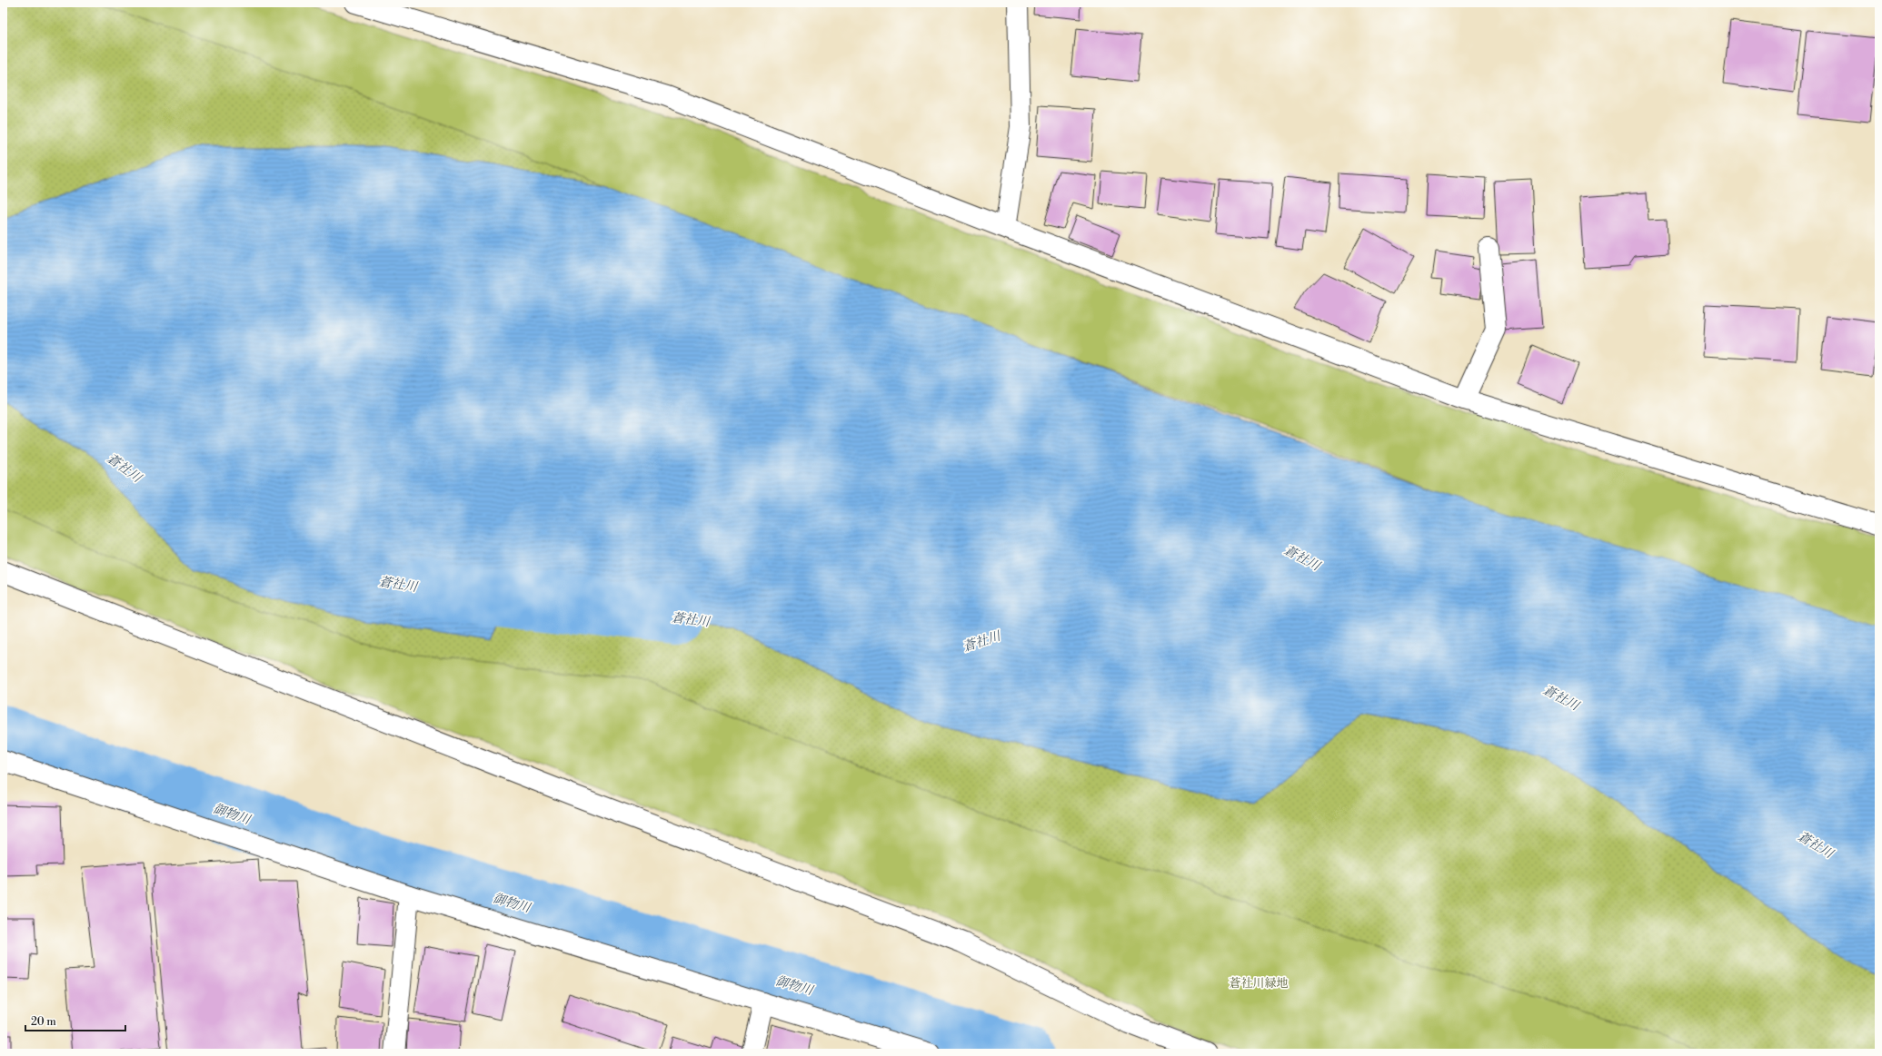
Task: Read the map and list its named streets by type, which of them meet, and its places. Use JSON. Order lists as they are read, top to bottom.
{
  "water": ["蒼社川", "御物川"],
  "parks": ["蒼社川緑地"],
  "scale_bar": "20 m"
}
